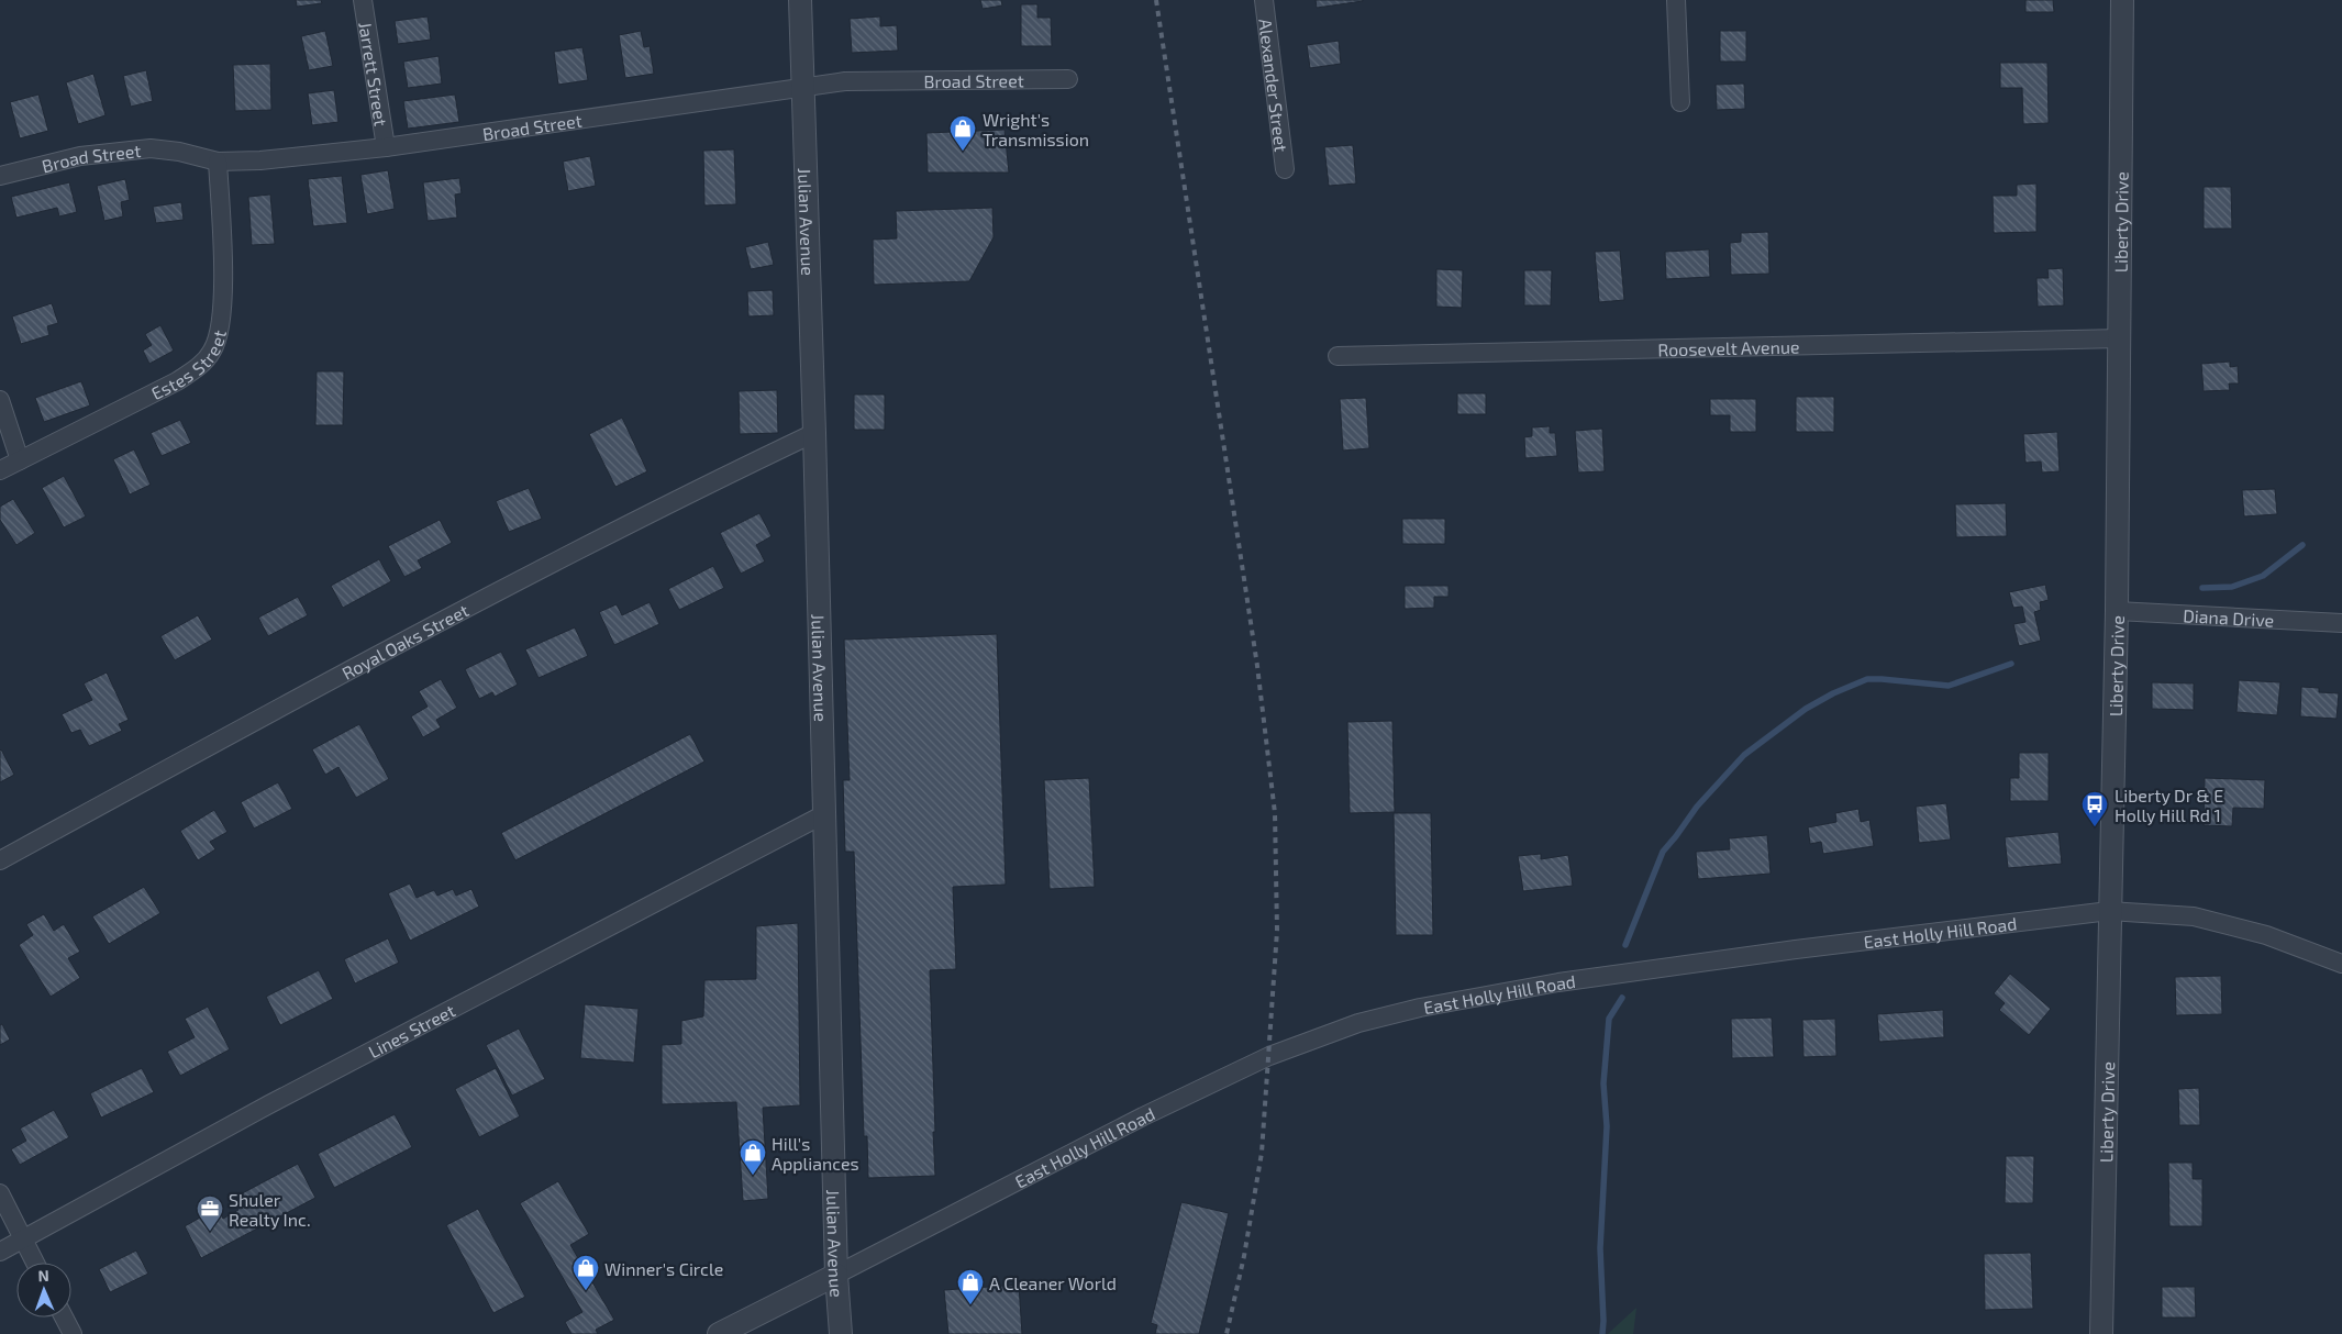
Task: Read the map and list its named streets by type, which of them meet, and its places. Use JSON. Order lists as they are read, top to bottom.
{
  "streets": {
    "street": [
      "Jarrett Street",
      "Broad Street",
      "Alexander Street",
      "Julian Avenue",
      "Liberty Drive",
      "Roosevelt Avenue",
      "Estes Street",
      "Diana Drive",
      "Royal Oaks Street",
      "East Holly Hill Road",
      "Lines Street"
    ]
  },
  "crossings": [
    ["Jarrett Street", "Broad Street"],
    ["Broad Street", "Julian Avenue"],
    ["Broad Street", "Estes Street"],
    ["Julian Avenue", "Royal Oaks Street"],
    ["Julian Avenue", "East Holly Hill Road"],
    ["Julian Avenue", "Lines Street"],
    ["Liberty Drive", "Roosevelt Avenue"],
    ["Liberty Drive", "Diana Drive"],
    ["Liberty Drive", "East Holly Hill Road"]
  ],
  "places": {
    "shop": [
      "Wright's Transmission",
      "Hill's Appliances",
      "Winner's Circle",
      "A Cleaner World"
    ],
    "bus stop": ["Liberty Dr & E Holly Hill Rd 1"],
    "office": ["Shuler Realty Inc."]
  },
  "north": "top"
}
